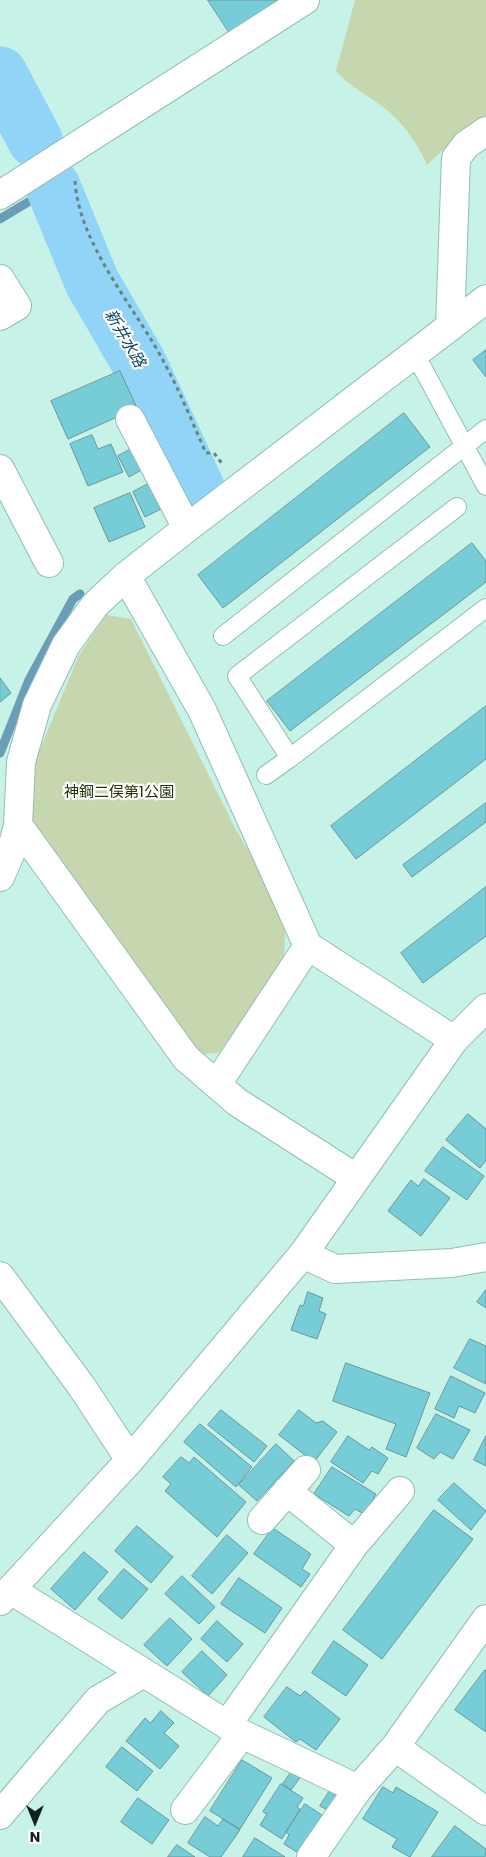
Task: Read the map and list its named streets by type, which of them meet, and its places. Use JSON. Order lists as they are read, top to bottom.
{
  "water": ["新井水路"],
  "parks": ["神鋼二俣第1公園"],
  "north": "bottom"
}
